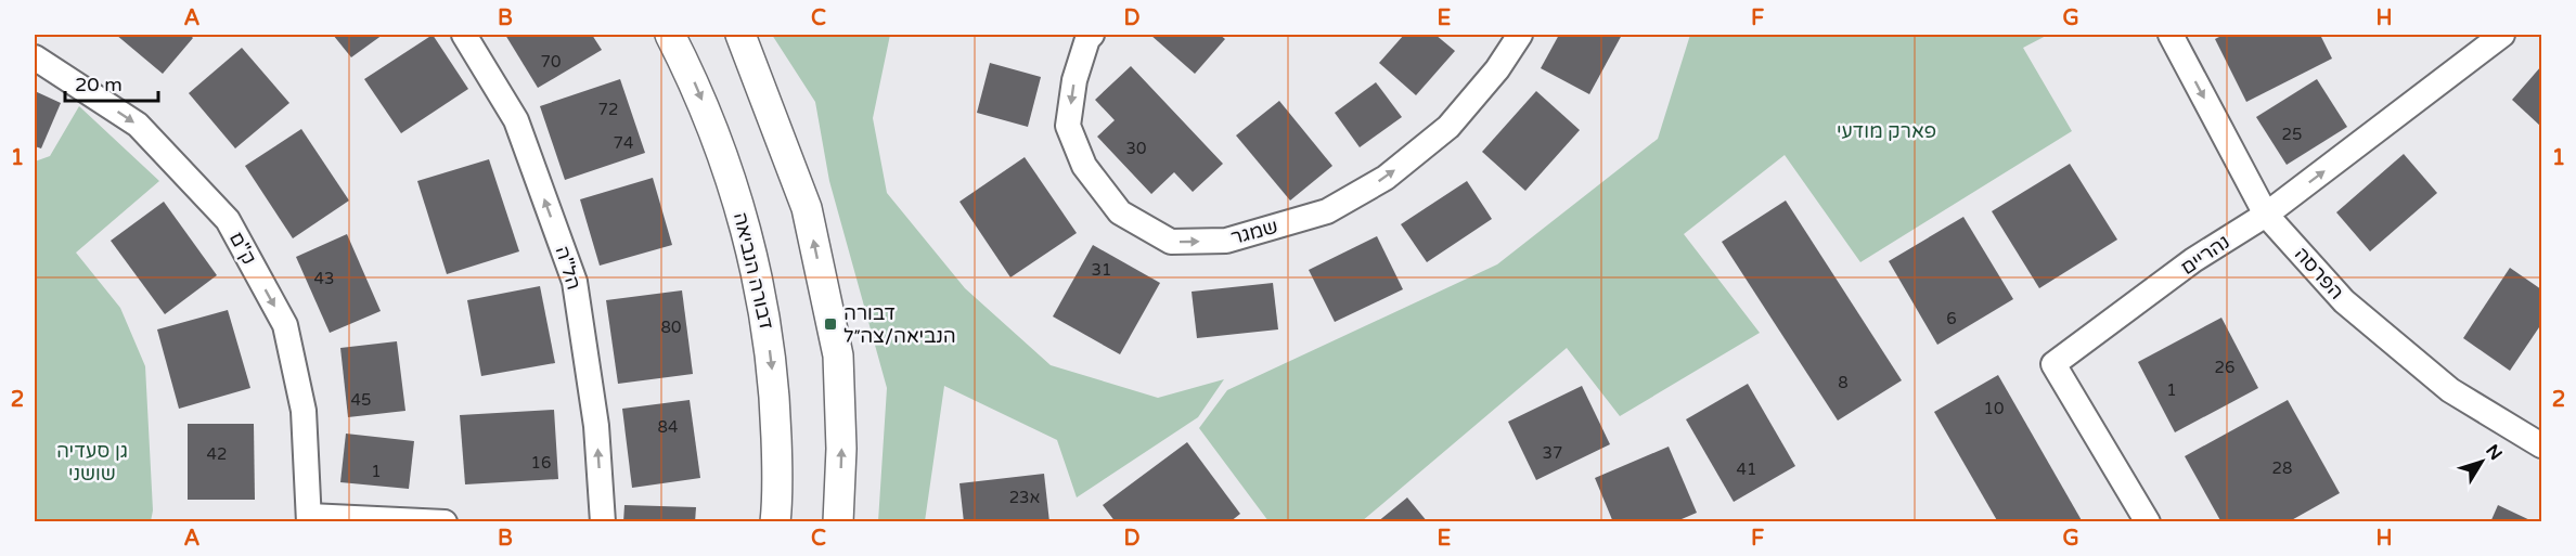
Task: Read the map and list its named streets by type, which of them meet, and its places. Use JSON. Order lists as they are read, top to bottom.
{
  "streets": {
    "street": [
      "שמגר",
      "ק\"ם",
      "נהריים",
      "הל\"ה",
      "דבורה הנביאה",
      "הפרסה"
    ]
  },
  "crossings": [
    ["נהריים", "הפרסה"]
  ],
  "one_way": [
    "ק\"ם",
    "נהריים",
    "הל\"ה",
    "הפרסה"
  ],
  "parks": ["פארק מודעי", "גן סעדיה שושני"],
  "places": {
    "transit": ["דבורה הנביאה/צה״ל"]
  },
  "house_numbers": [
    "70",
    "72",
    "25",
    "74",
    "30",
    "31",
    "43",
    "6",
    "80",
    "26",
    "8",
    "1",
    "45",
    "10",
    "84",
    "37",
    "42",
    "16",
    "28",
    "41",
    "1",
    "23א"
  ],
  "scale_bar": "20 m",
  "north": "top right",
  "grid": {
    "columns": [
      "A",
      "B",
      "C",
      "D",
      "E",
      "F",
      "G",
      "H"
    ],
    "rows": ["1", "2"]
  }
}
